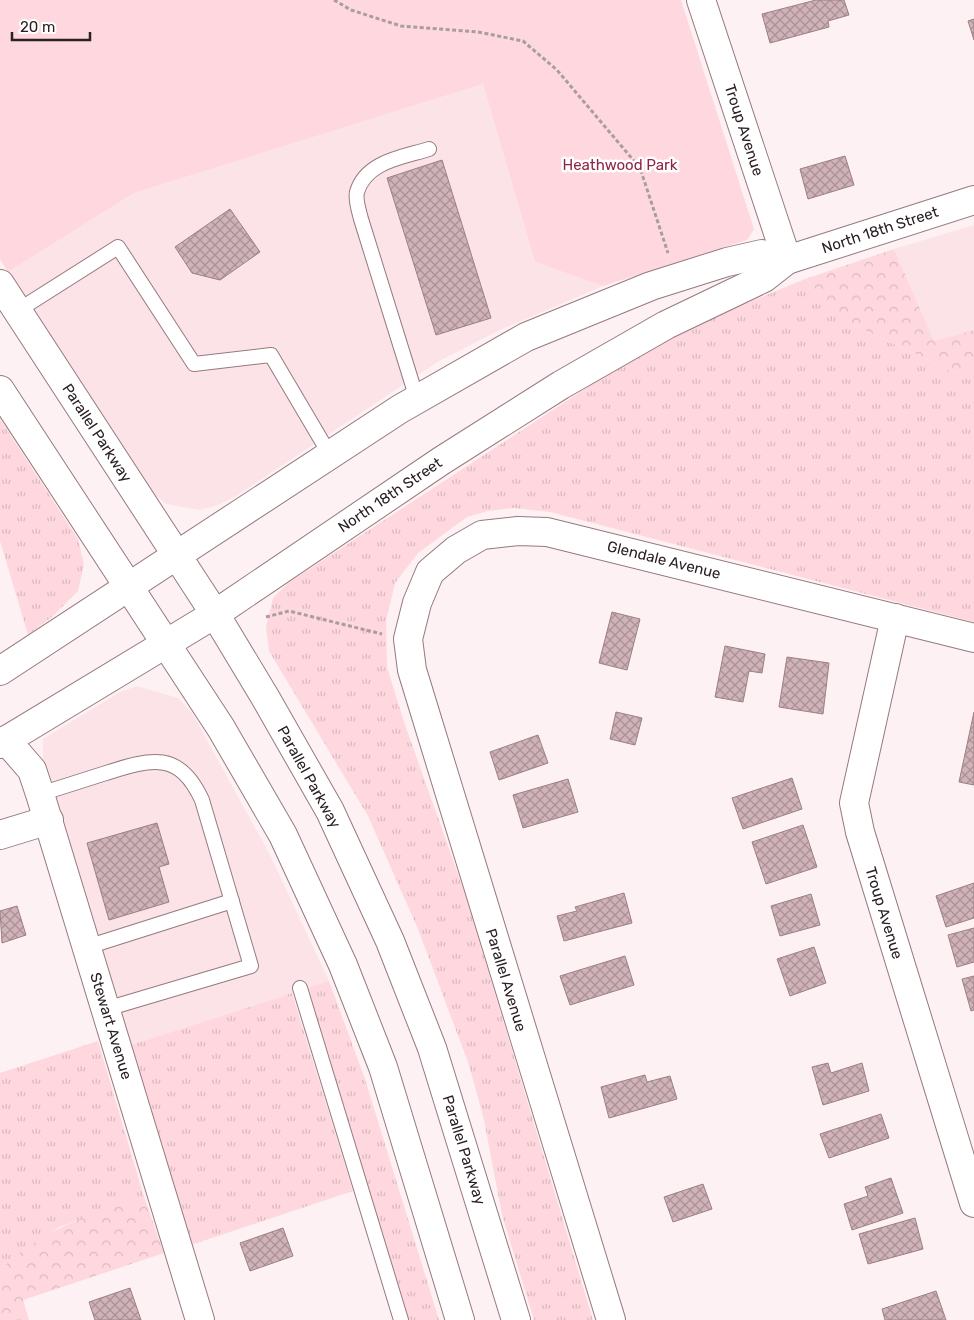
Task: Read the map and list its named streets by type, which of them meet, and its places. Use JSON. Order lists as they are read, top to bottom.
{
  "streets": {
    "main road": [
      "Troup Avenue",
      "North 18th Street",
      "Parallel Parkway",
      "Glendale Avenue",
      "Parallel Avenue",
      "Stewart Avenue"
    ]
  },
  "crossings": [
    ["Troup Avenue", "North 18th Street"],
    ["Troup Avenue", "Glendale Avenue"],
    ["North 18th Street", "Parallel Parkway"],
    ["North 18th Street", "Stewart Avenue"],
    ["Glendale Avenue", "Parallel Avenue"]
  ],
  "parks": ["Heathwood Park"],
  "scale_bar": "20 m"
}
